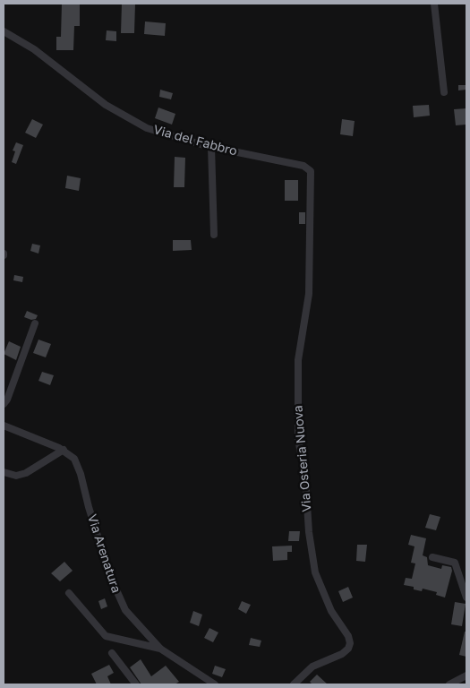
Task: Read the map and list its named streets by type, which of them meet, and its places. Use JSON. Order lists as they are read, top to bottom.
{
  "streets": {
    "street": ["Via del Fabbro", "Via Osteria Nuova", "Via Arenatura"]
  },
  "crossings": [
    ["Via del Fabbro", "Via Osteria Nuova"]
  ]
}
